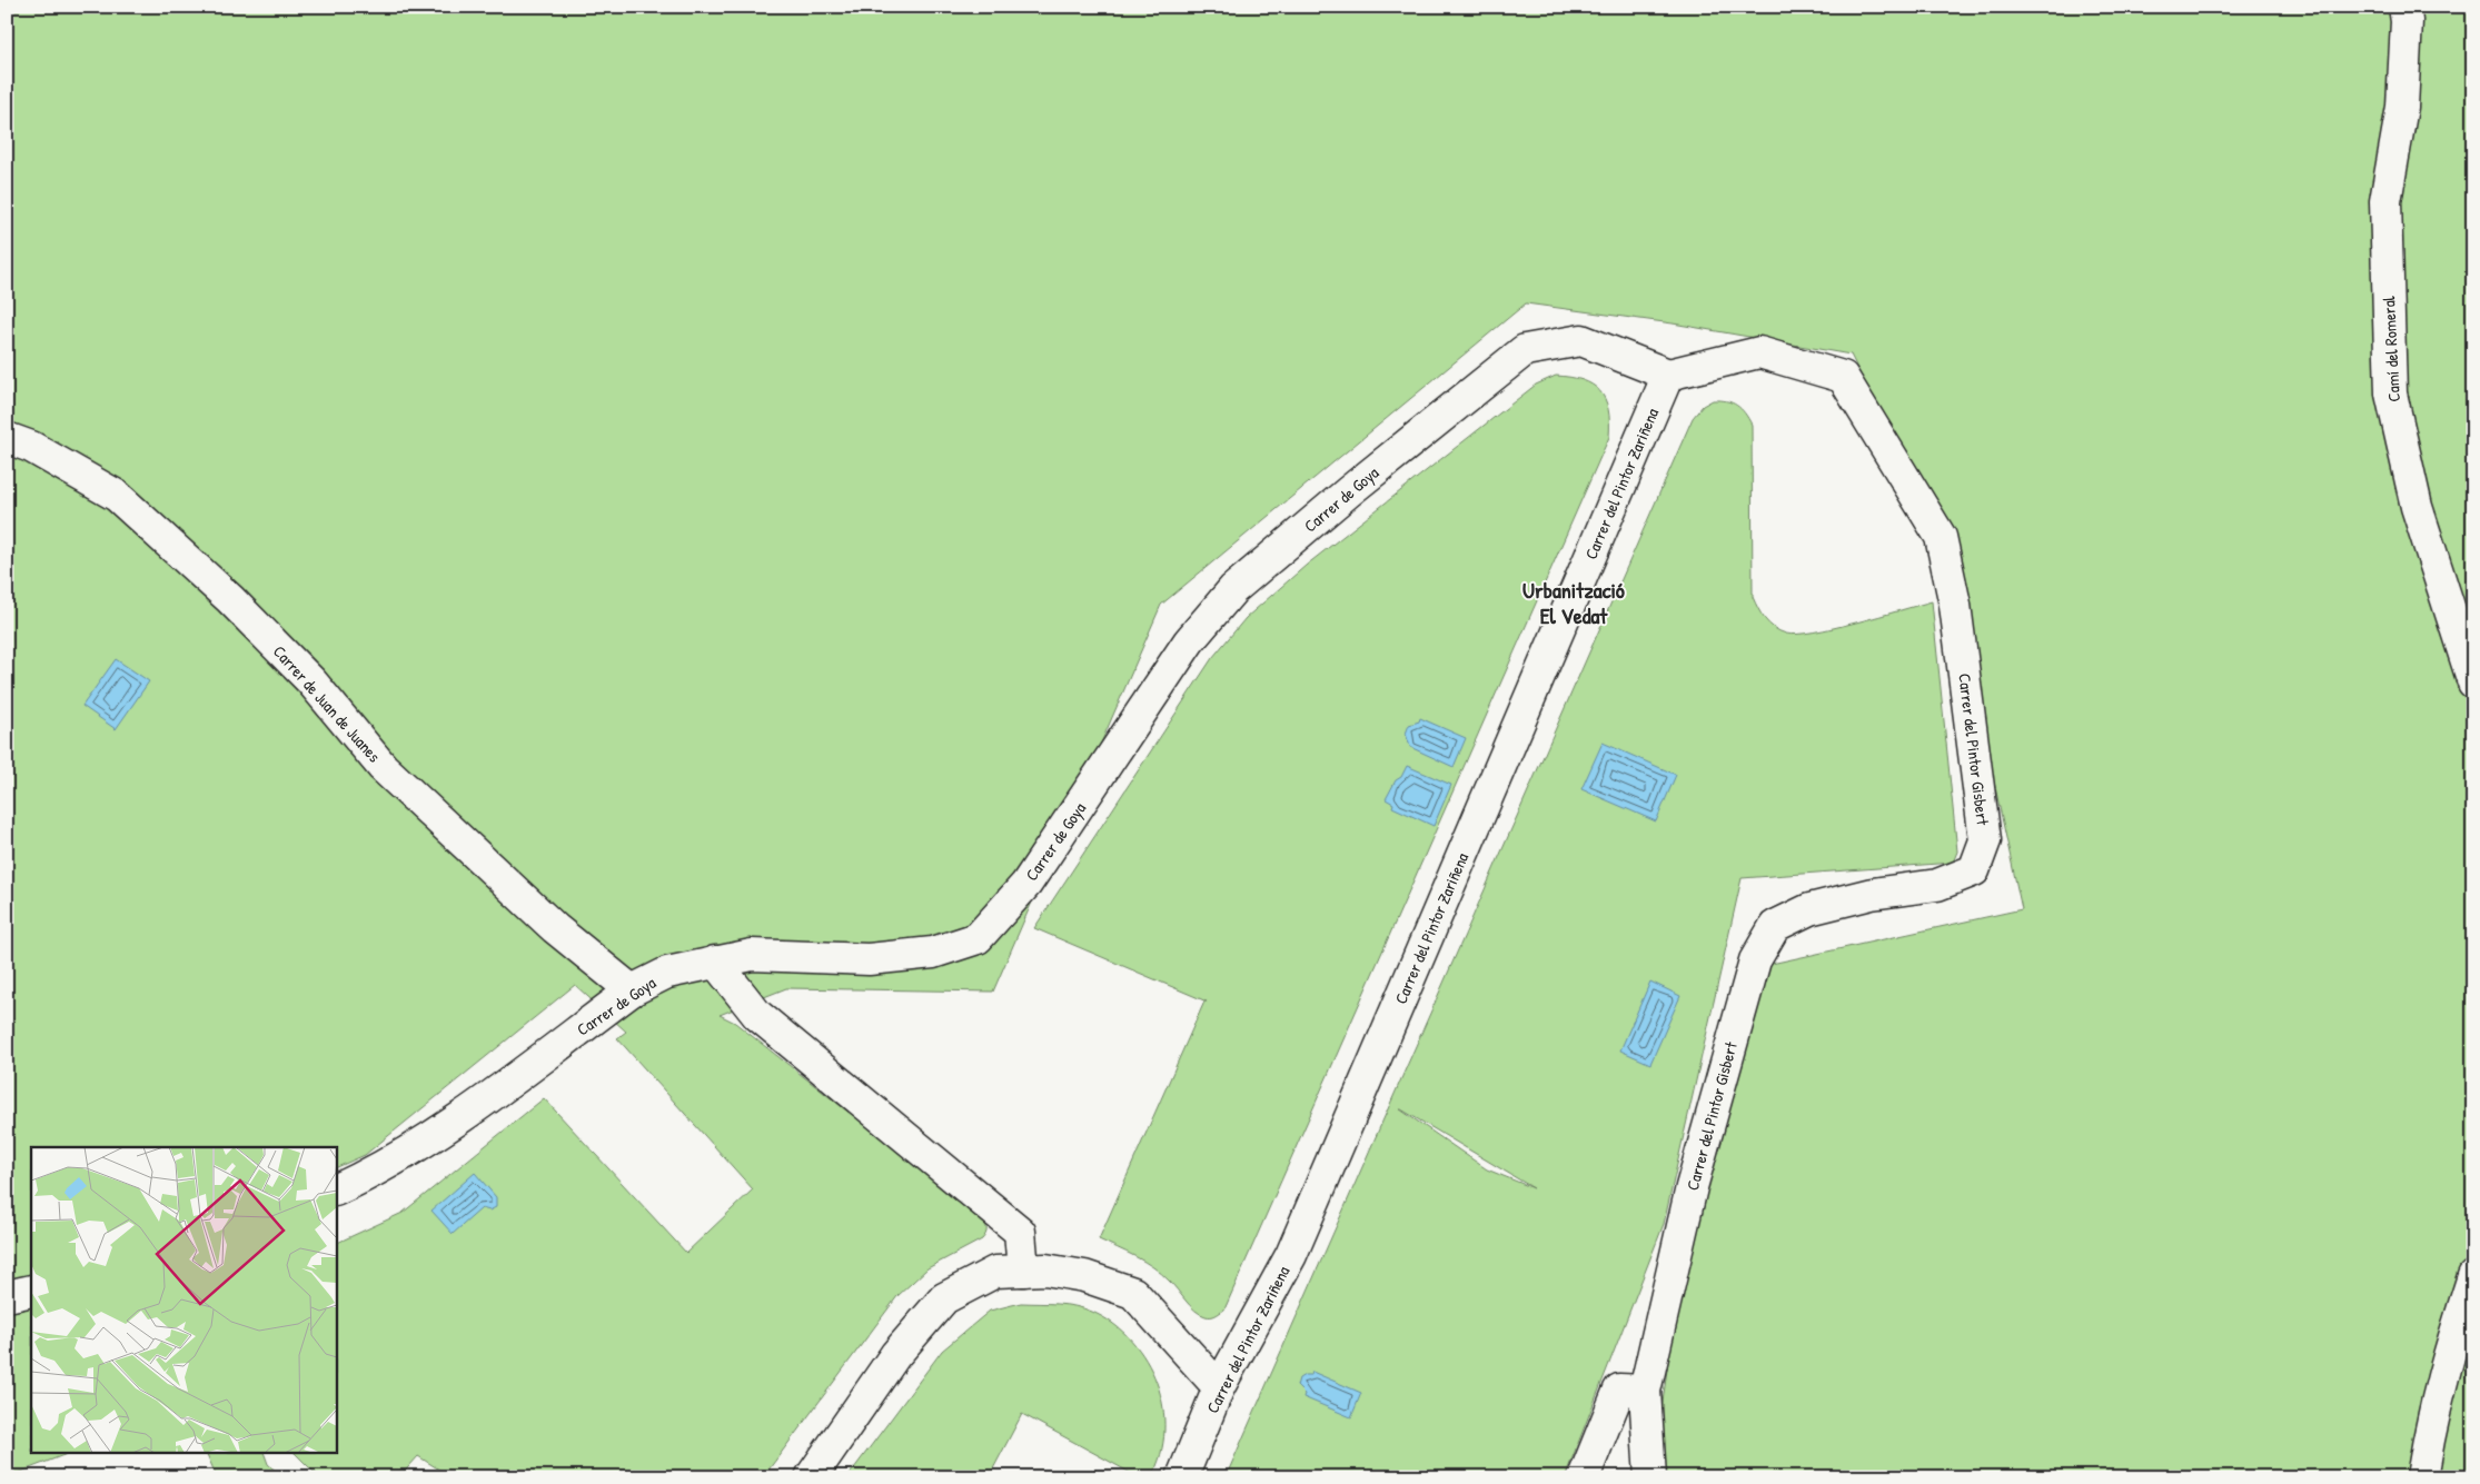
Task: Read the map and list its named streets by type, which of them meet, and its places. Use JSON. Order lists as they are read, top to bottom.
{
  "streets": {
    "street": [
      "Camí del Romeral",
      "Carrer del Pintor Zariñena",
      "Carrer de Goya",
      "Carrer de Juan de Juanes",
      "Carrer del Pintor Gisbert"
    ]
  },
  "crossings": [
    ["Carrer del Pintor Zariñena", "Carrer de Goya"],
    ["Carrer del Pintor Zariñena", "Carrer del Pintor Gisbert"],
    ["Carrer de Goya", "Carrer de Juan de Juanes"],
    ["Carrer de Goya", "Carrer del Pintor Gisbert"]
  ],
  "districts": ["Urbanització El Vedat"]
}
